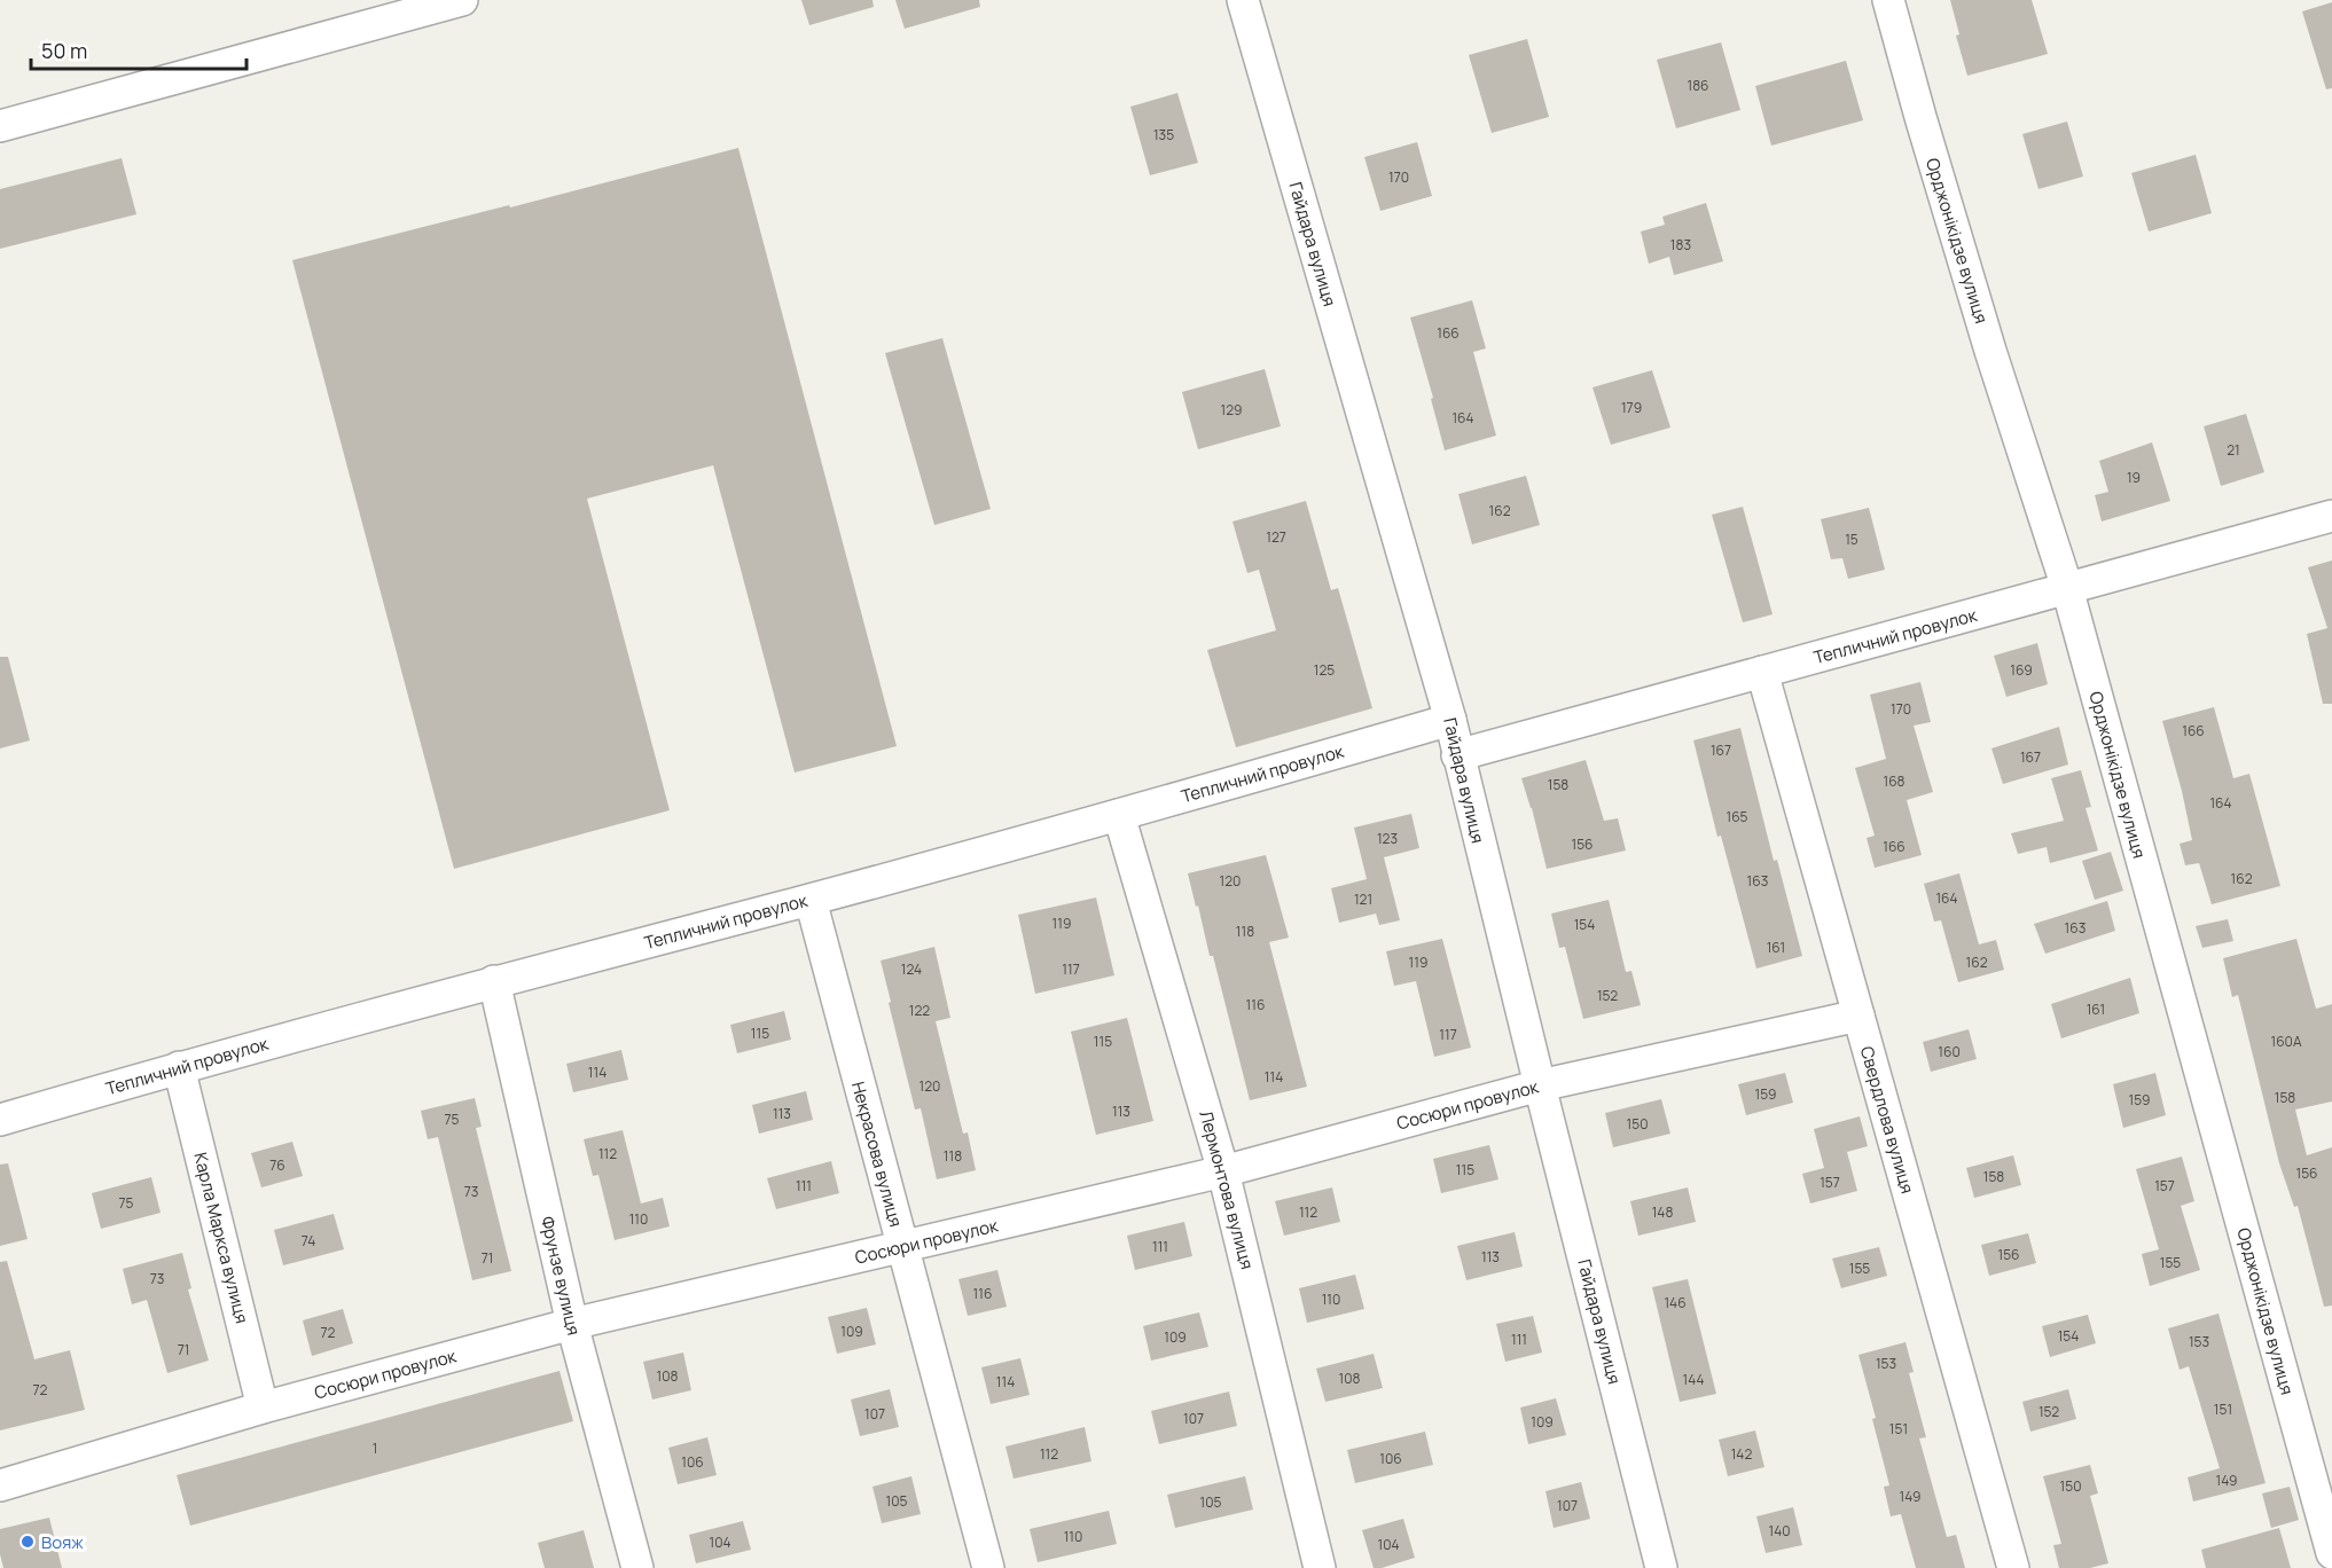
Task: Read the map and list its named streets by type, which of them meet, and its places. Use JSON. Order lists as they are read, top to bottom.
{
  "streets": {
    "street": [
      "Орджонікідзе вулиця",
      "Гайдара вулиця",
      "Тепличний провулок",
      "Сосюри провулок",
      "Свердлова вулиця",
      "Некрасова вулиця",
      "Лермонтова вулиця",
      "Карла Маркса вулиця",
      "Фрунзе вулиця"
    ]
  },
  "crossings": [
    ["Орджонікідзе вулиця", "Тепличний провулок"],
    ["Гайдара вулиця", "Тепличний провулок"],
    ["Гайдара вулиця", "Сосюри провулок"],
    ["Тепличний провулок", "Свердлова вулиця"],
    ["Тепличний провулок", "Некрасова вулиця"],
    ["Тепличний провулок", "Лермонтова вулиця"],
    ["Тепличний провулок", "Карла Маркса вулиця"],
    ["Тепличний провулок", "Фрунзе вулиця"],
    ["Сосюри провулок", "Свердлова вулиця"],
    ["Сосюри провулок", "Некрасова вулиця"],
    ["Сосюри провулок", "Лермонтова вулиця"],
    ["Сосюри провулок", "Карла Маркса вулиця"],
    ["Сосюри провулок", "Фрунзе вулиця"]
  ],
  "places": ["Вояж"],
  "house_numbers": [
    "186",
    "135",
    "170",
    "183",
    "166",
    "179",
    "129",
    "164",
    "21",
    "19",
    "162",
    "127",
    "15",
    "125",
    "169",
    "170",
    "166",
    "167",
    "167",
    "168",
    "158",
    "164",
    "165",
    "123",
    "156",
    "166",
    "162",
    "120",
    "163",
    "164",
    "121",
    "119",
    "154",
    "163",
    "118",
    "161",
    "119",
    "162",
    "124",
    "117",
    "152",
    "116",
    "161",
    "122",
    "115",
    "117",
    "115",
    "160А",
    "160",
    "114",
    "114",
    "120",
    "159",
    "158",
    "159",
    "113",
    "113",
    "75",
    "150",
    "112",
    "118",
    "76",
    "115",
    "156",
    "158",
    "157",
    "111",
    "157",
    "73",
    "75",
    "112",
    "148",
    "110",
    "74",
    "111",
    "156",
    "113",
    "71",
    "155",
    "155",
    "73",
    "116",
    "110",
    "146",
    "109",
    "72",
    "154",
    "109",
    "111",
    "153",
    "71",
    "153",
    "108",
    "108",
    "144",
    "114",
    "72",
    "151",
    "152",
    "107",
    "107",
    "109",
    "151",
    "1",
    "112",
    "142",
    "106",
    "106",
    "149",
    "150",
    "149",
    "105",
    "105",
    "107",
    "140",
    "110",
    "104",
    "104"
  ],
  "scale_bar": "50 m"
}
